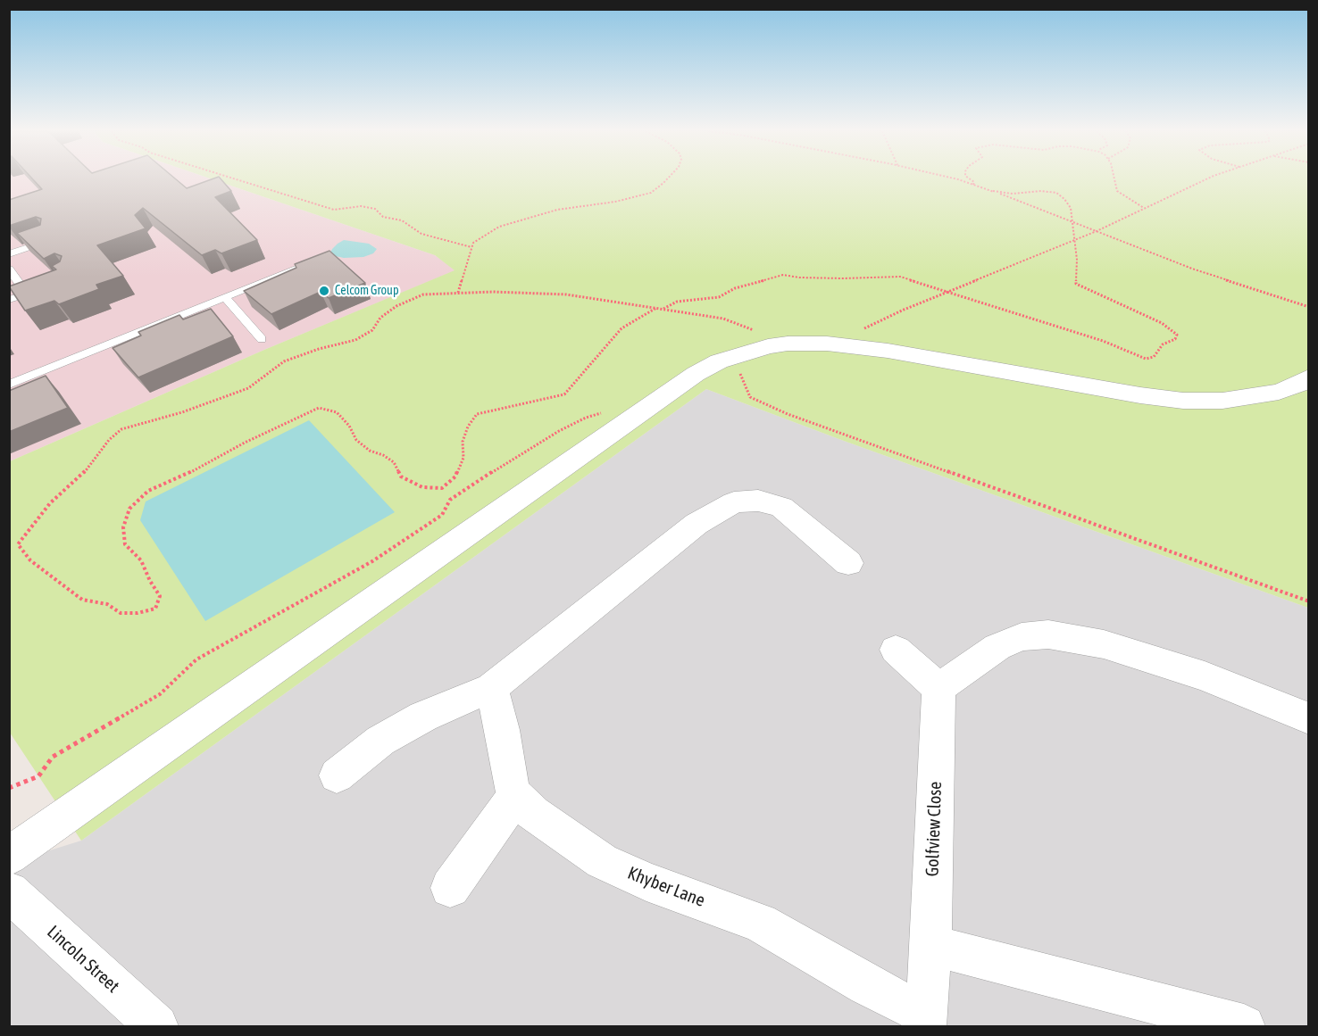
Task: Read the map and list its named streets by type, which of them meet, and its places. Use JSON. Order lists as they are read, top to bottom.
{
  "streets": {
    "street": ["Golfview Close", "Khyber Lane", "Lincoln Street"]
  },
  "crossings": [
    ["Golfview Close", "Khyber Lane"]
  ],
  "places": ["Celcom Group"]
}
